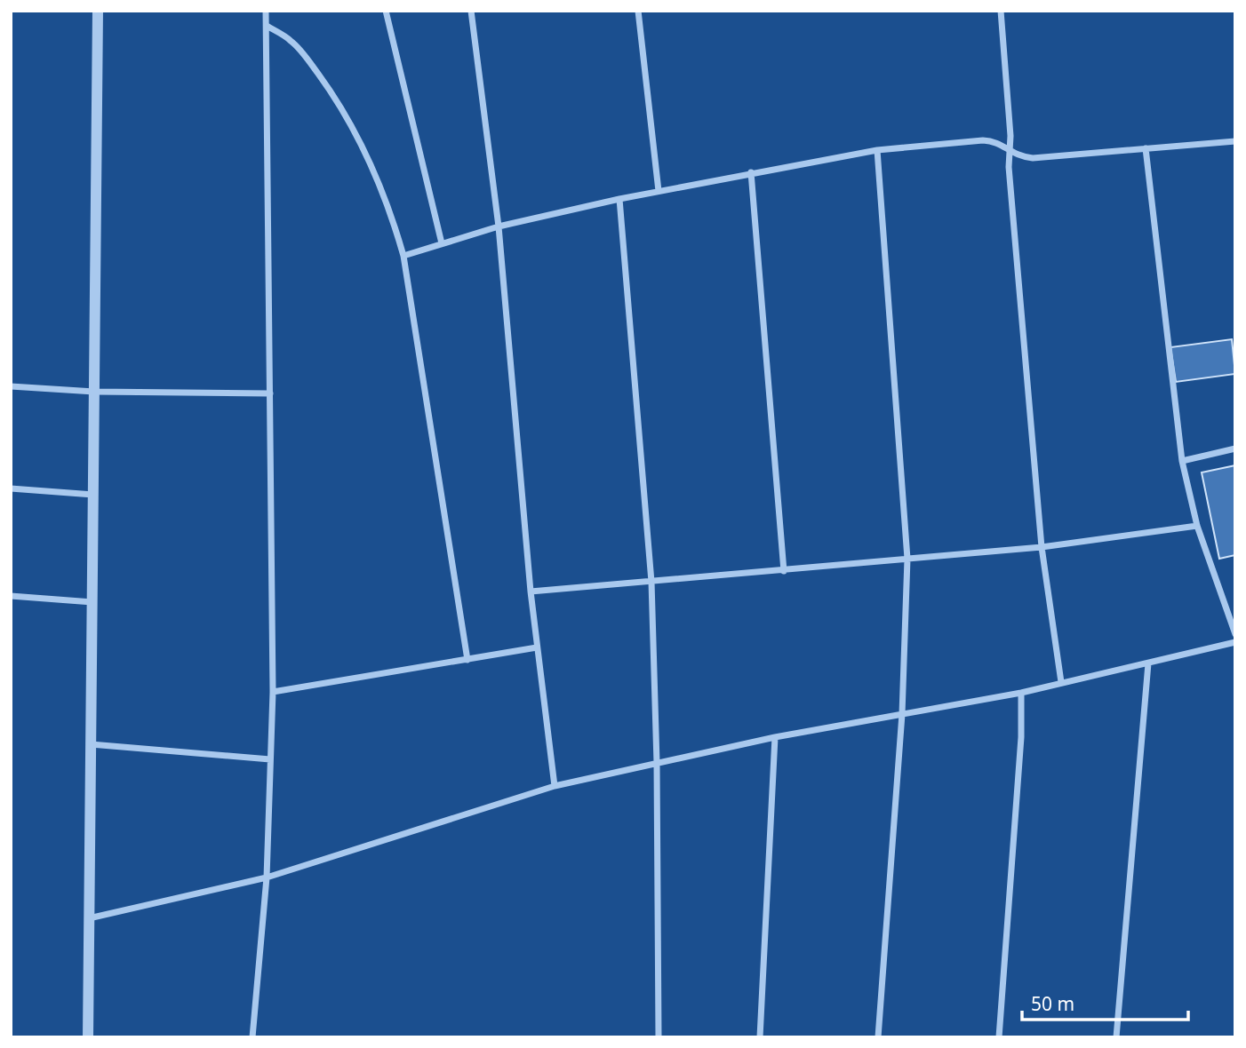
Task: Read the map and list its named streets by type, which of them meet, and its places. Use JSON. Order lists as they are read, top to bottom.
{
  "scale_bar": "50 m"
}
